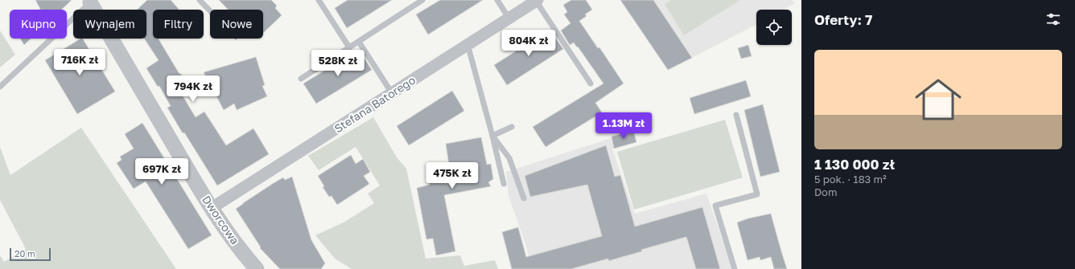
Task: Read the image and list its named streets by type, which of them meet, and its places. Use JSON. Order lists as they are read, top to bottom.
{
  "streets": {
    "street": ["Stefana Batorego", "Dworcowa"]
  },
  "crossings": [
    ["Stefana Batorego", "Dworcowa"]
  ],
  "scale_bar": "20 m",
  "page": {
    "heading": "Oferty: 7",
    "chip": [
      "Kupno",
      "Wynajem",
      "Filtry",
      "Nowe"
    ],
    "price": [
      "804K zł",
      "716K zł",
      "528K zł",
      "794K zł",
      "1.13M zł",
      "697K zł",
      "475K zł"
    ],
    "list": [
      {
        "name": "1 130 000 zł",
        "note": "5 pok. · 183 m² · Dom"
      }
    ],
    "scale": "20 m"
  }
}
